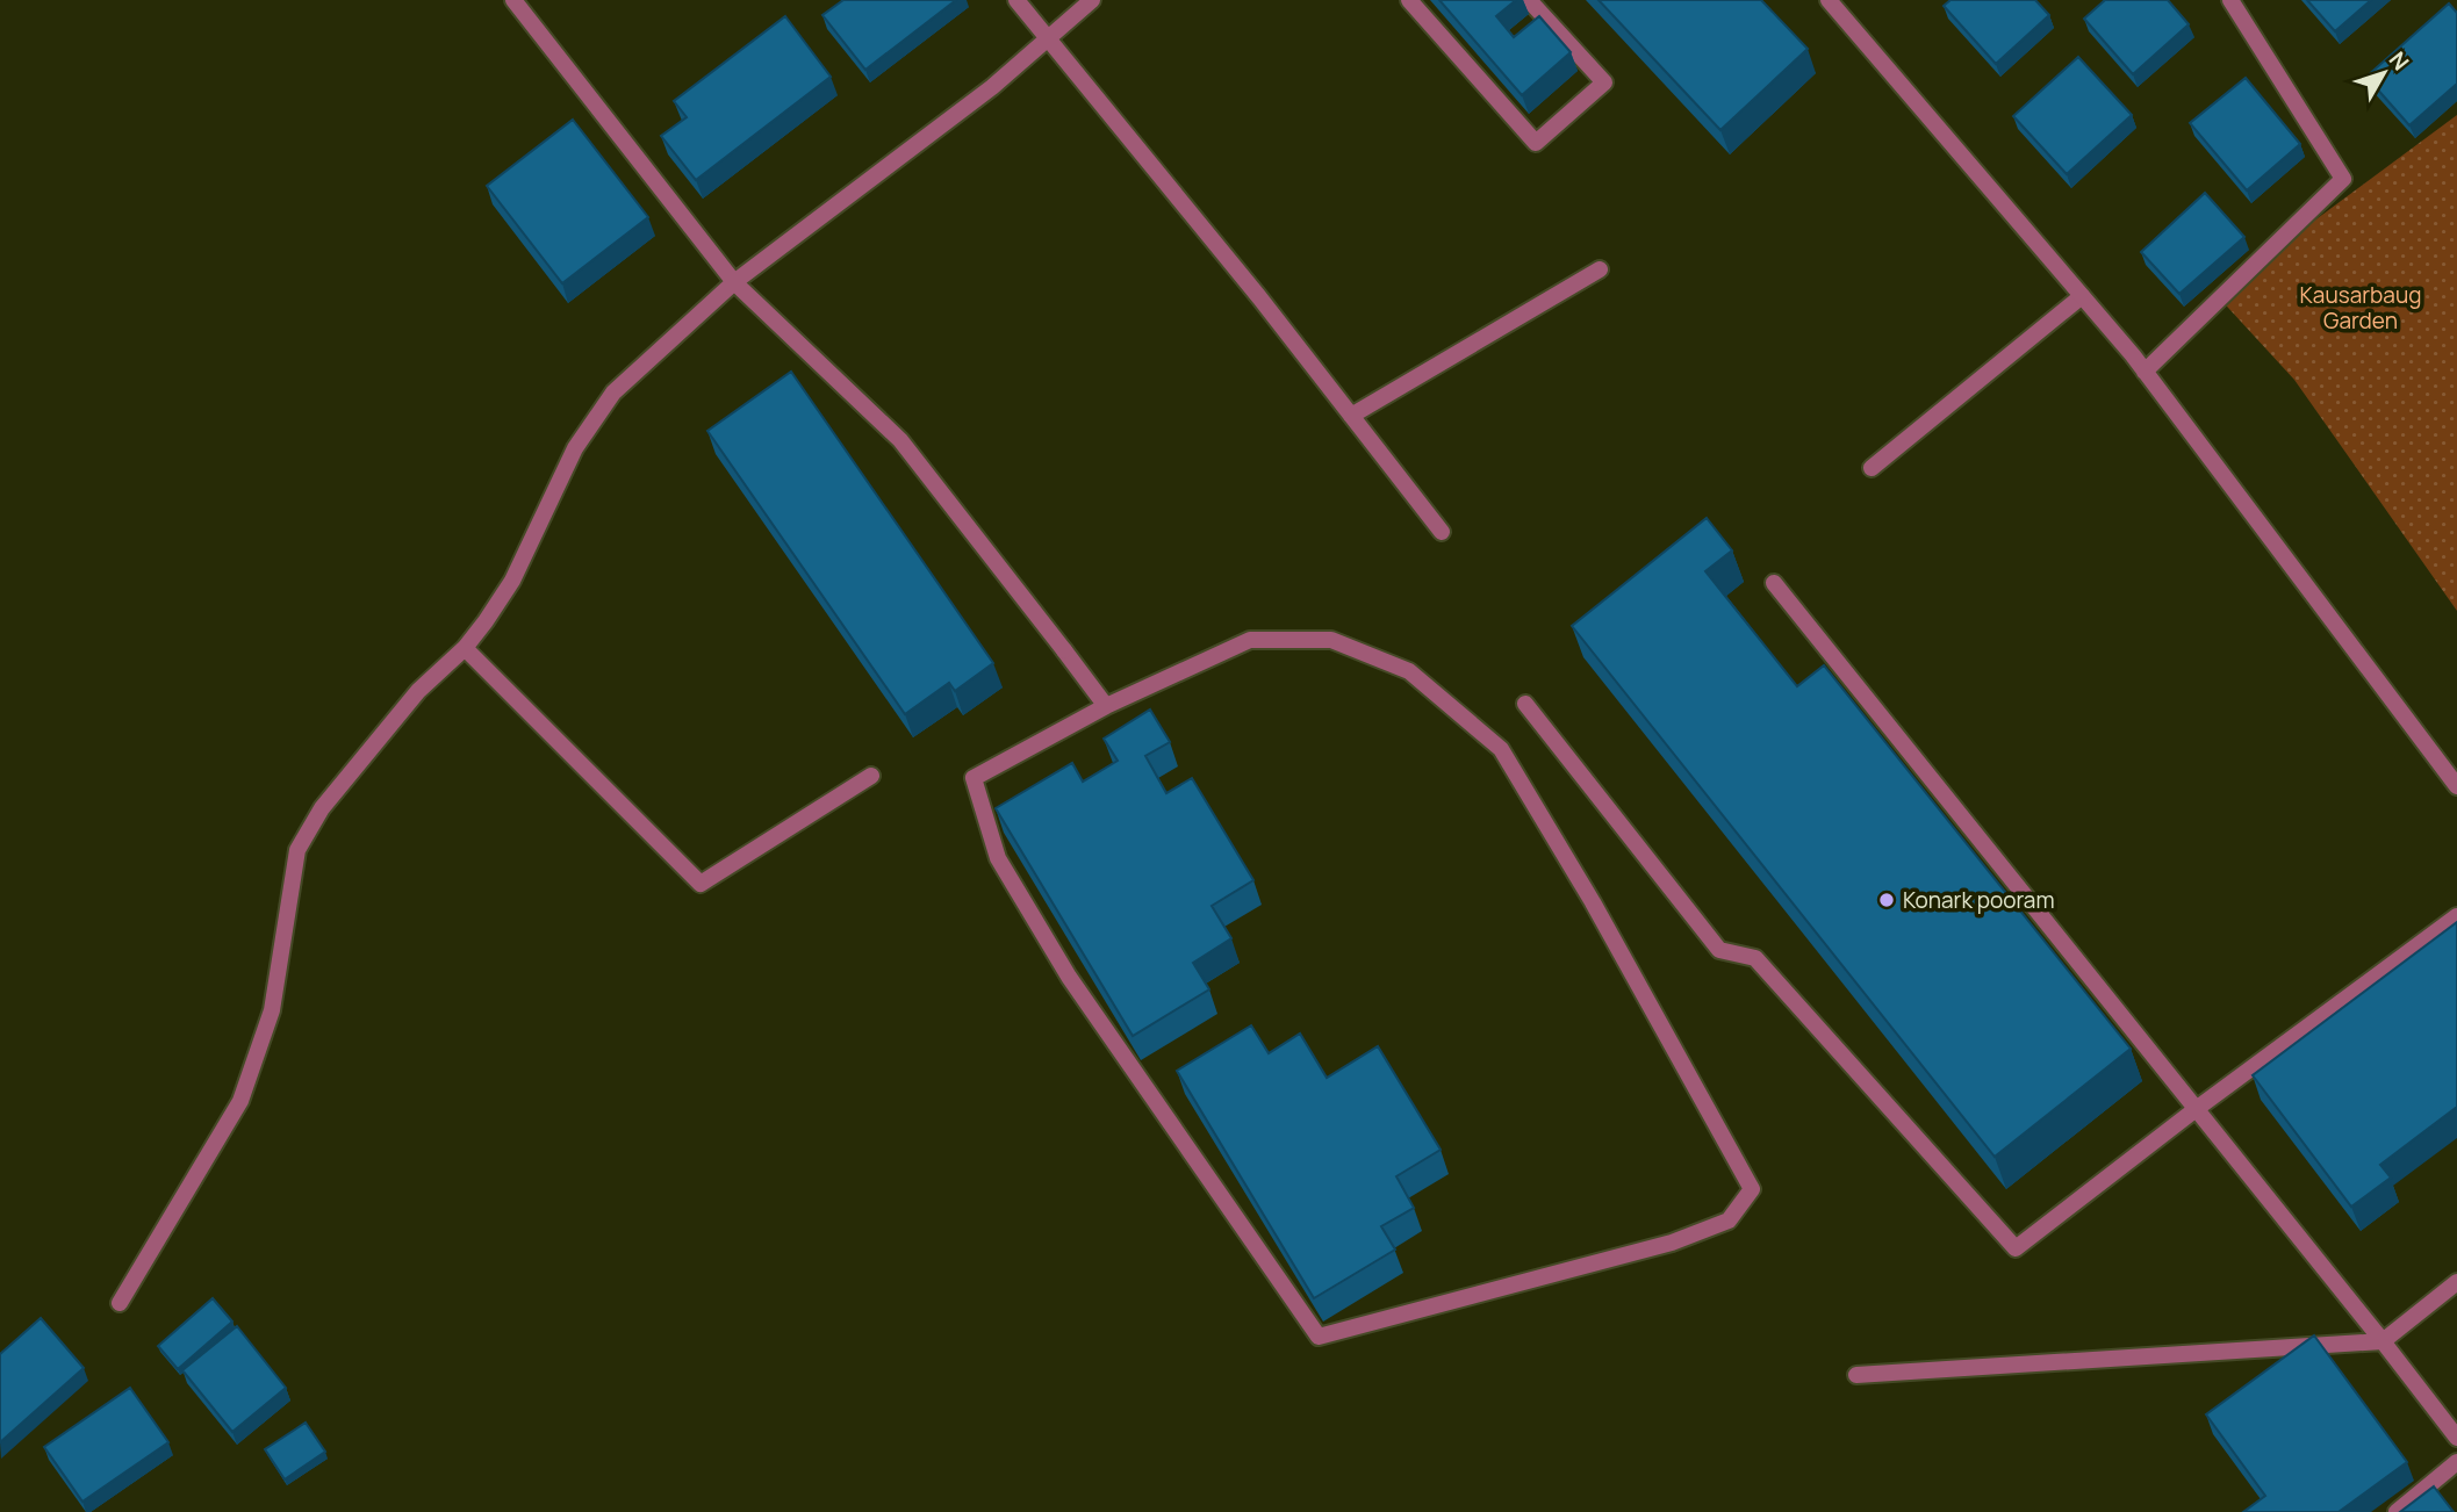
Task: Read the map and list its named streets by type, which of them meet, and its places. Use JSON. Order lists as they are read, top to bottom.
{
  "parks": ["Kausarbaug Garden"],
  "places": ["Konark pooram"],
  "north": "top right"
}
